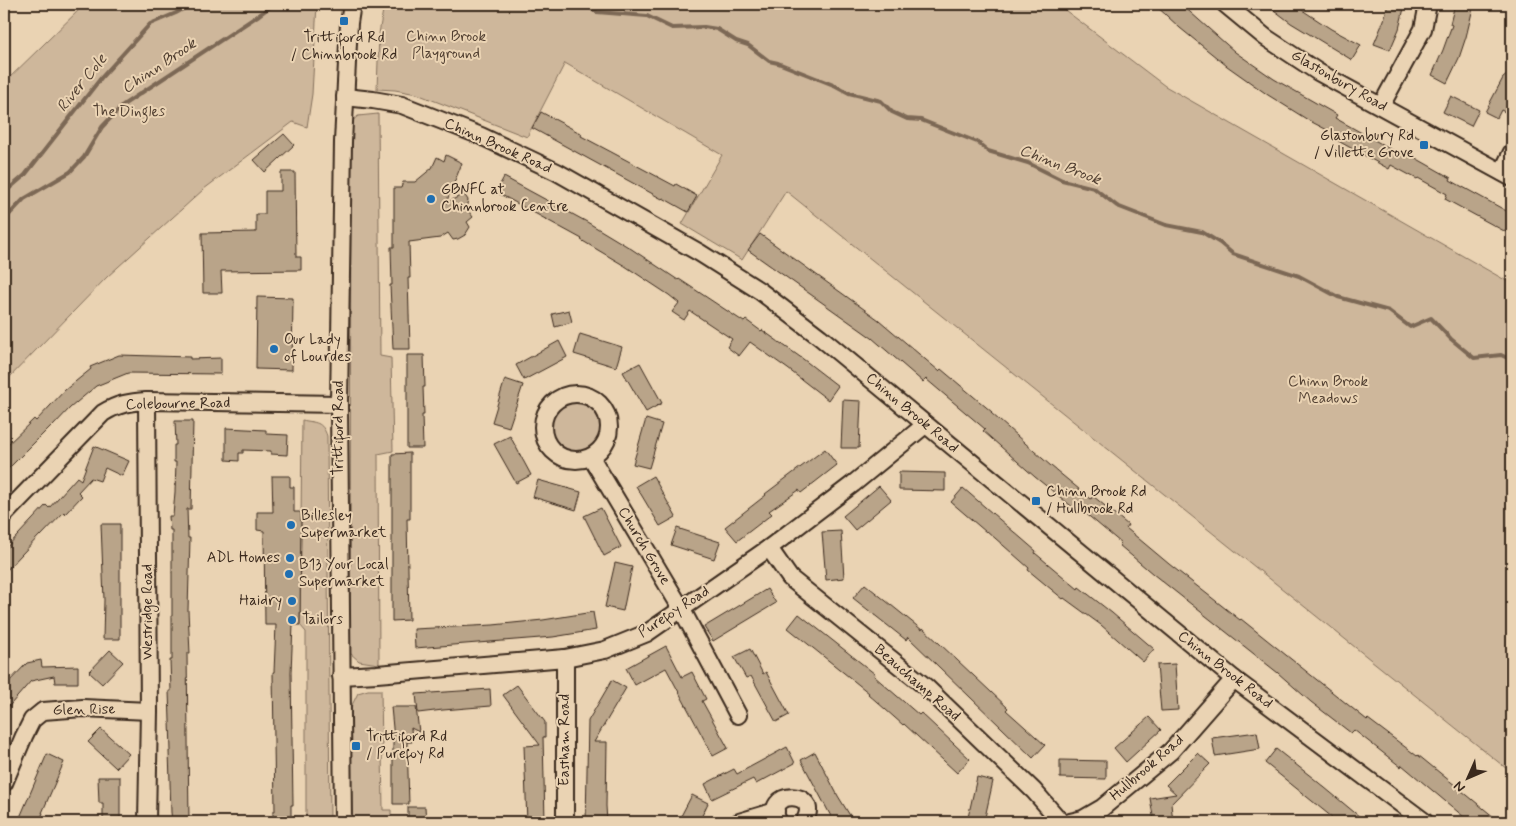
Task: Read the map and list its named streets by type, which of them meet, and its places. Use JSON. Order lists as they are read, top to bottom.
{
  "streets": {
    "street": [
      "Glastonbury Road",
      "Chinn Brook Road",
      "Colebourne Road",
      "Trittiford Road",
      "Church Grove",
      "Westridge Road",
      "Purefoy Road",
      "Beauchamp Road",
      "Glen Rise",
      "Eastham Road",
      "Hullbrook Road"
    ]
  },
  "crossings": [
    ["Chinn Brook Road", "Trittiford Road"],
    ["Chinn Brook Road", "Purefoy Road"],
    ["Chinn Brook Road", "Hullbrook Road"],
    ["Colebourne Road", "Trittiford Road"],
    ["Colebourne Road", "Westridge Road"],
    ["Trittiford Road", "Purefoy Road"],
    ["Church Grove", "Purefoy Road"],
    ["Westridge Road", "Glen Rise"],
    ["Purefoy Road", "Beauchamp Road"],
    ["Purefoy Road", "Eastham Road"]
  ],
  "water": ["Chinn Brook", "River Cole"],
  "parks": ["Chinn Brook Playground", "The Dingles", "Chinn Brook Meadows"],
  "places": {
    "transit": [
      "Trittiford Rd / Chinnbrook Rd",
      "Glastonbury Rd / Villette Grove",
      "Chinn Brook Rd / Hullbrook Rd",
      "Trittiford Rd / Purefoy Rd"
    ],
    "other": [
      "GBNFC at Chinnbrook Centre",
      "Our Lady of Lourdes",
      "Billesley Supermarket",
      "ADL Homes",
      "B13 Your Local Supermarket",
      "Haidry",
      "Tailors"
    ]
  },
  "north": "bottom left"
}
